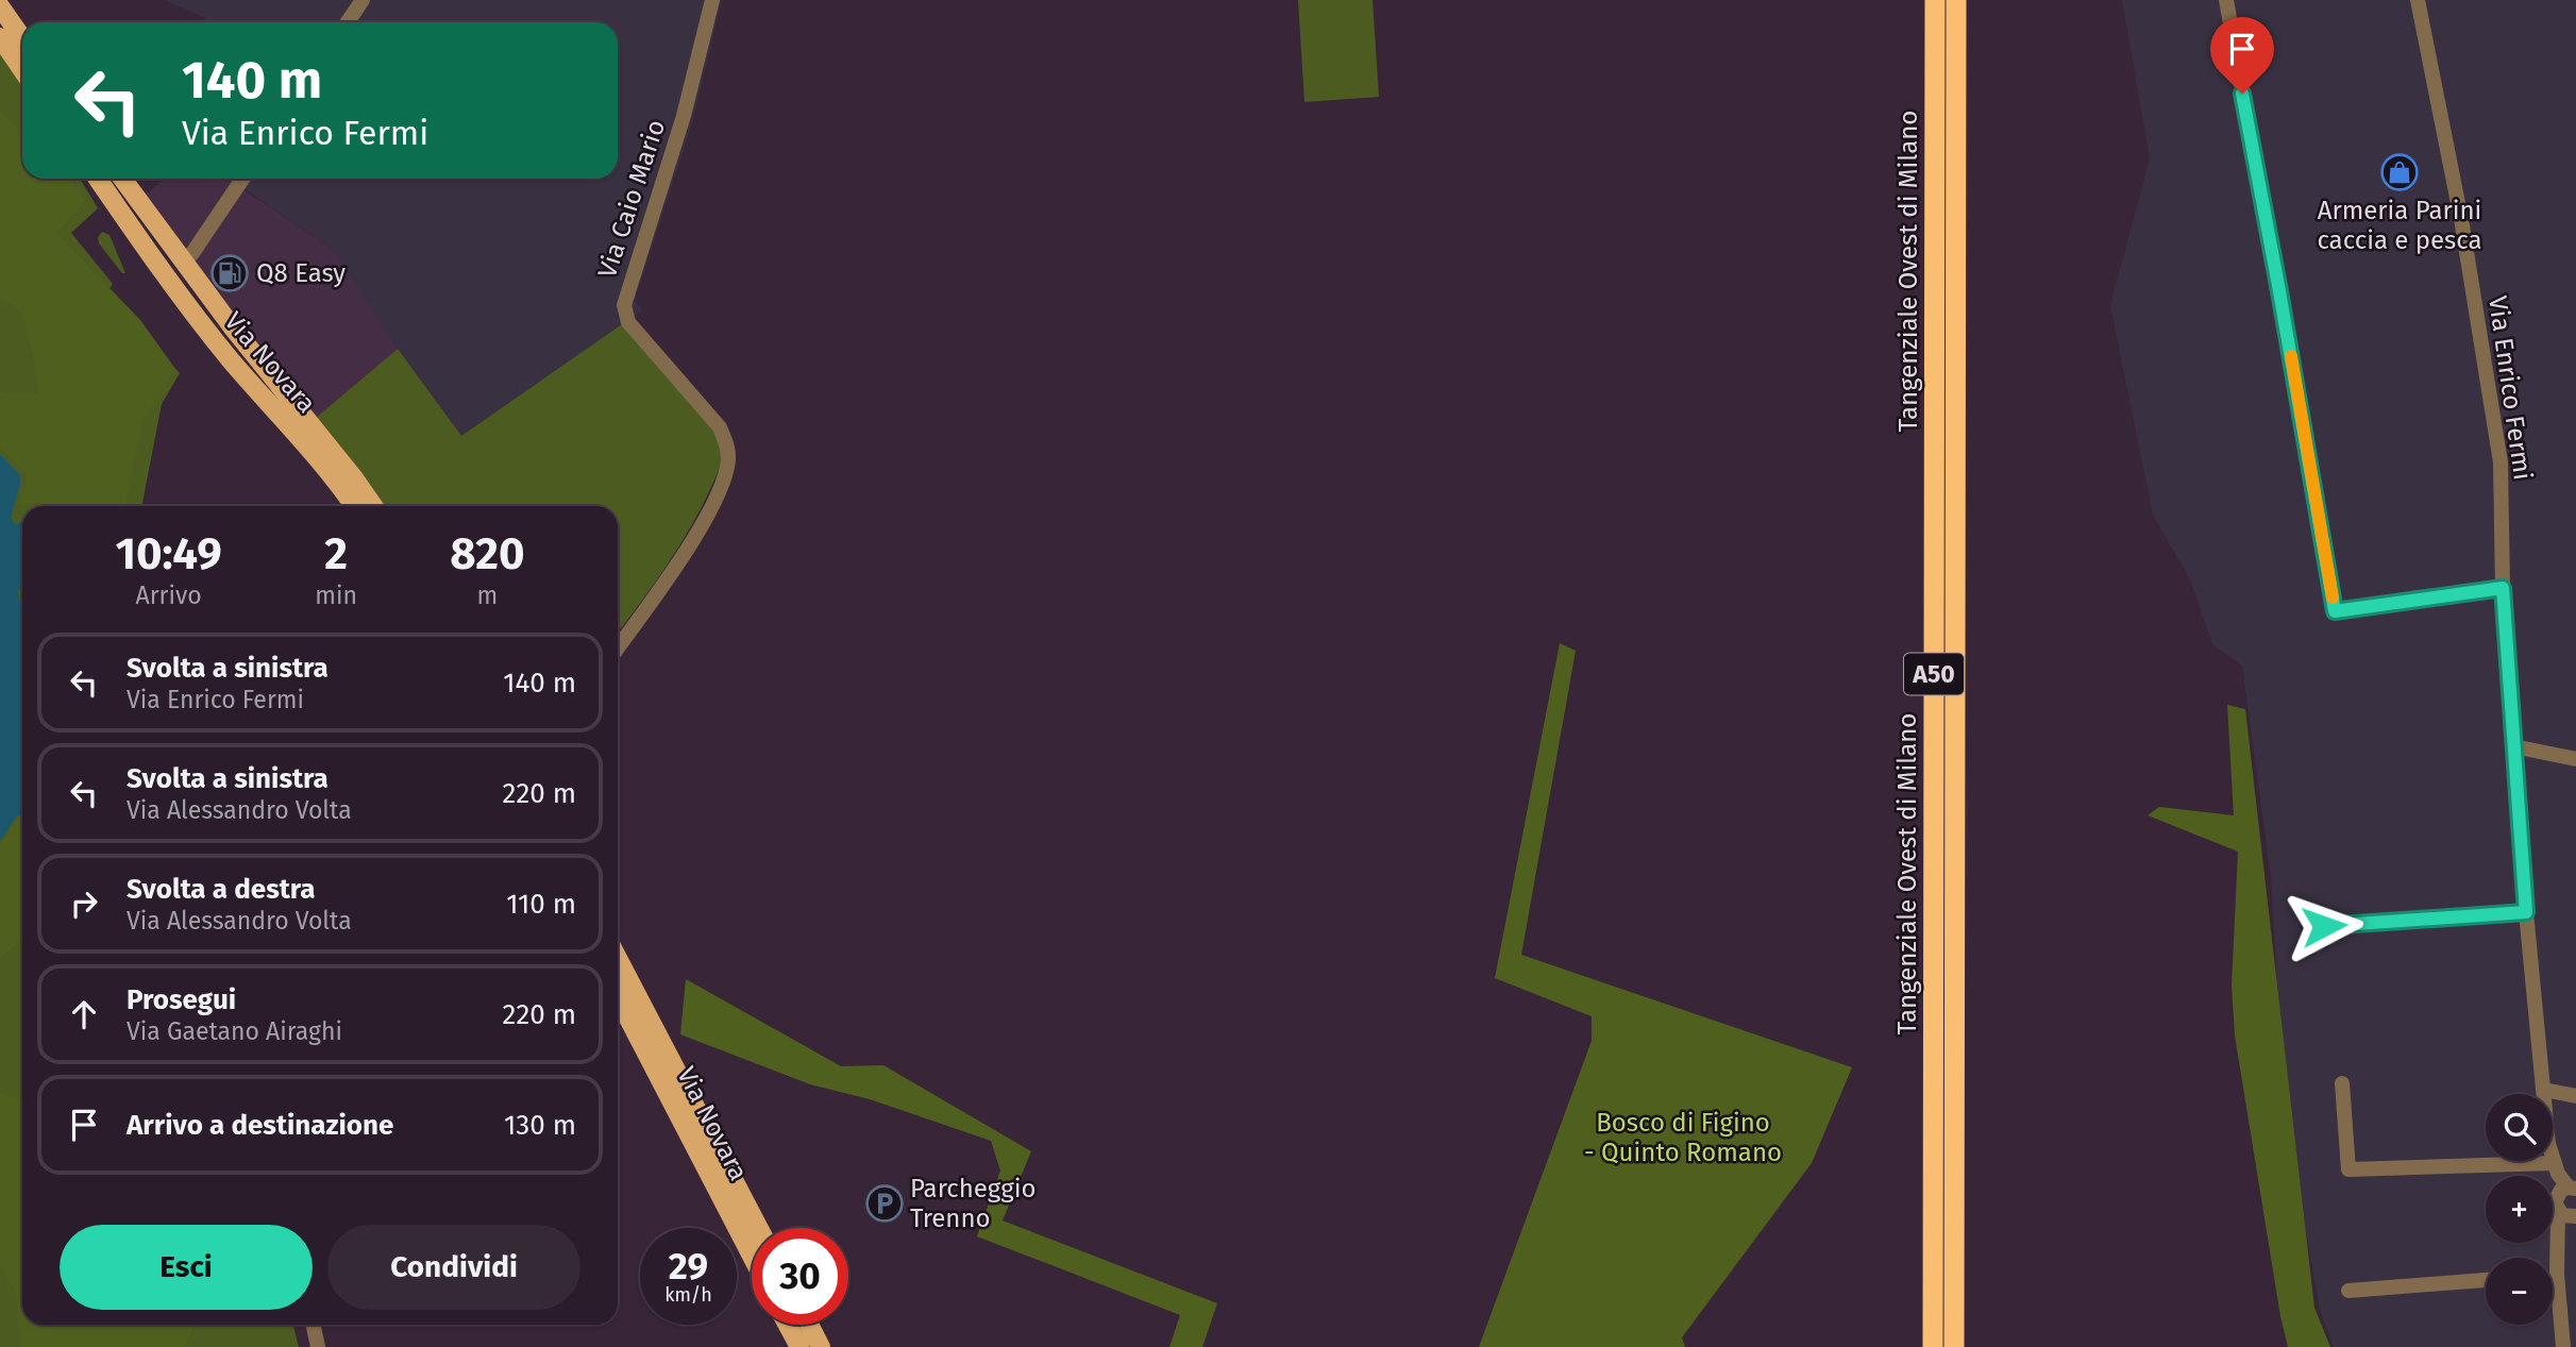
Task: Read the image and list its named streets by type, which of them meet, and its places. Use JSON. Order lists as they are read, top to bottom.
{
  "streets": {
    "highway": ["Tangenziale Ovest di Milano", "A50"],
    "main road": ["Via Novara"],
    "street": ["Via Caio Mario", "Via Enrico Fermi"]
  },
  "parks": ["Bosco di Figino - Quinto Romano"],
  "places": {
    "shop": ["Armeria Parini caccia e pesca"],
    "fuel station": ["Q8 Easy"],
    "parking": ["Parcheggio Trenno"]
  },
  "page": {
    "turn": ["140 m", "Via Enrico Fermi"],
    "eta": [
      "10:49",
      "Arrivo",
      "2",
      "min",
      "820",
      "m"
    ],
    "list": [
      {
        "name": "Svolta a sinistra",
        "note": "Via Enrico Fermi",
        "value": "140 m"
      },
      {
        "name": "Svolta a sinistra",
        "note": "Via Alessandro Volta",
        "value": "220 m"
      },
      {
        "name": "Svolta a destra",
        "note": "Via Alessandro Volta",
        "value": "110 m"
      },
      {
        "name": "Prosegui",
        "note": "Via Gaetano Airaghi",
        "value": "220 m"
      },
      {
        "name": "Arrivo a destinazione",
        "value": "130 m"
      }
    ],
    "map_buttons": ["+", "−"],
    "buttons": ["Esci", "Condividi"],
    "speed": "29 km/h",
    "limit": "30"
  }
}
